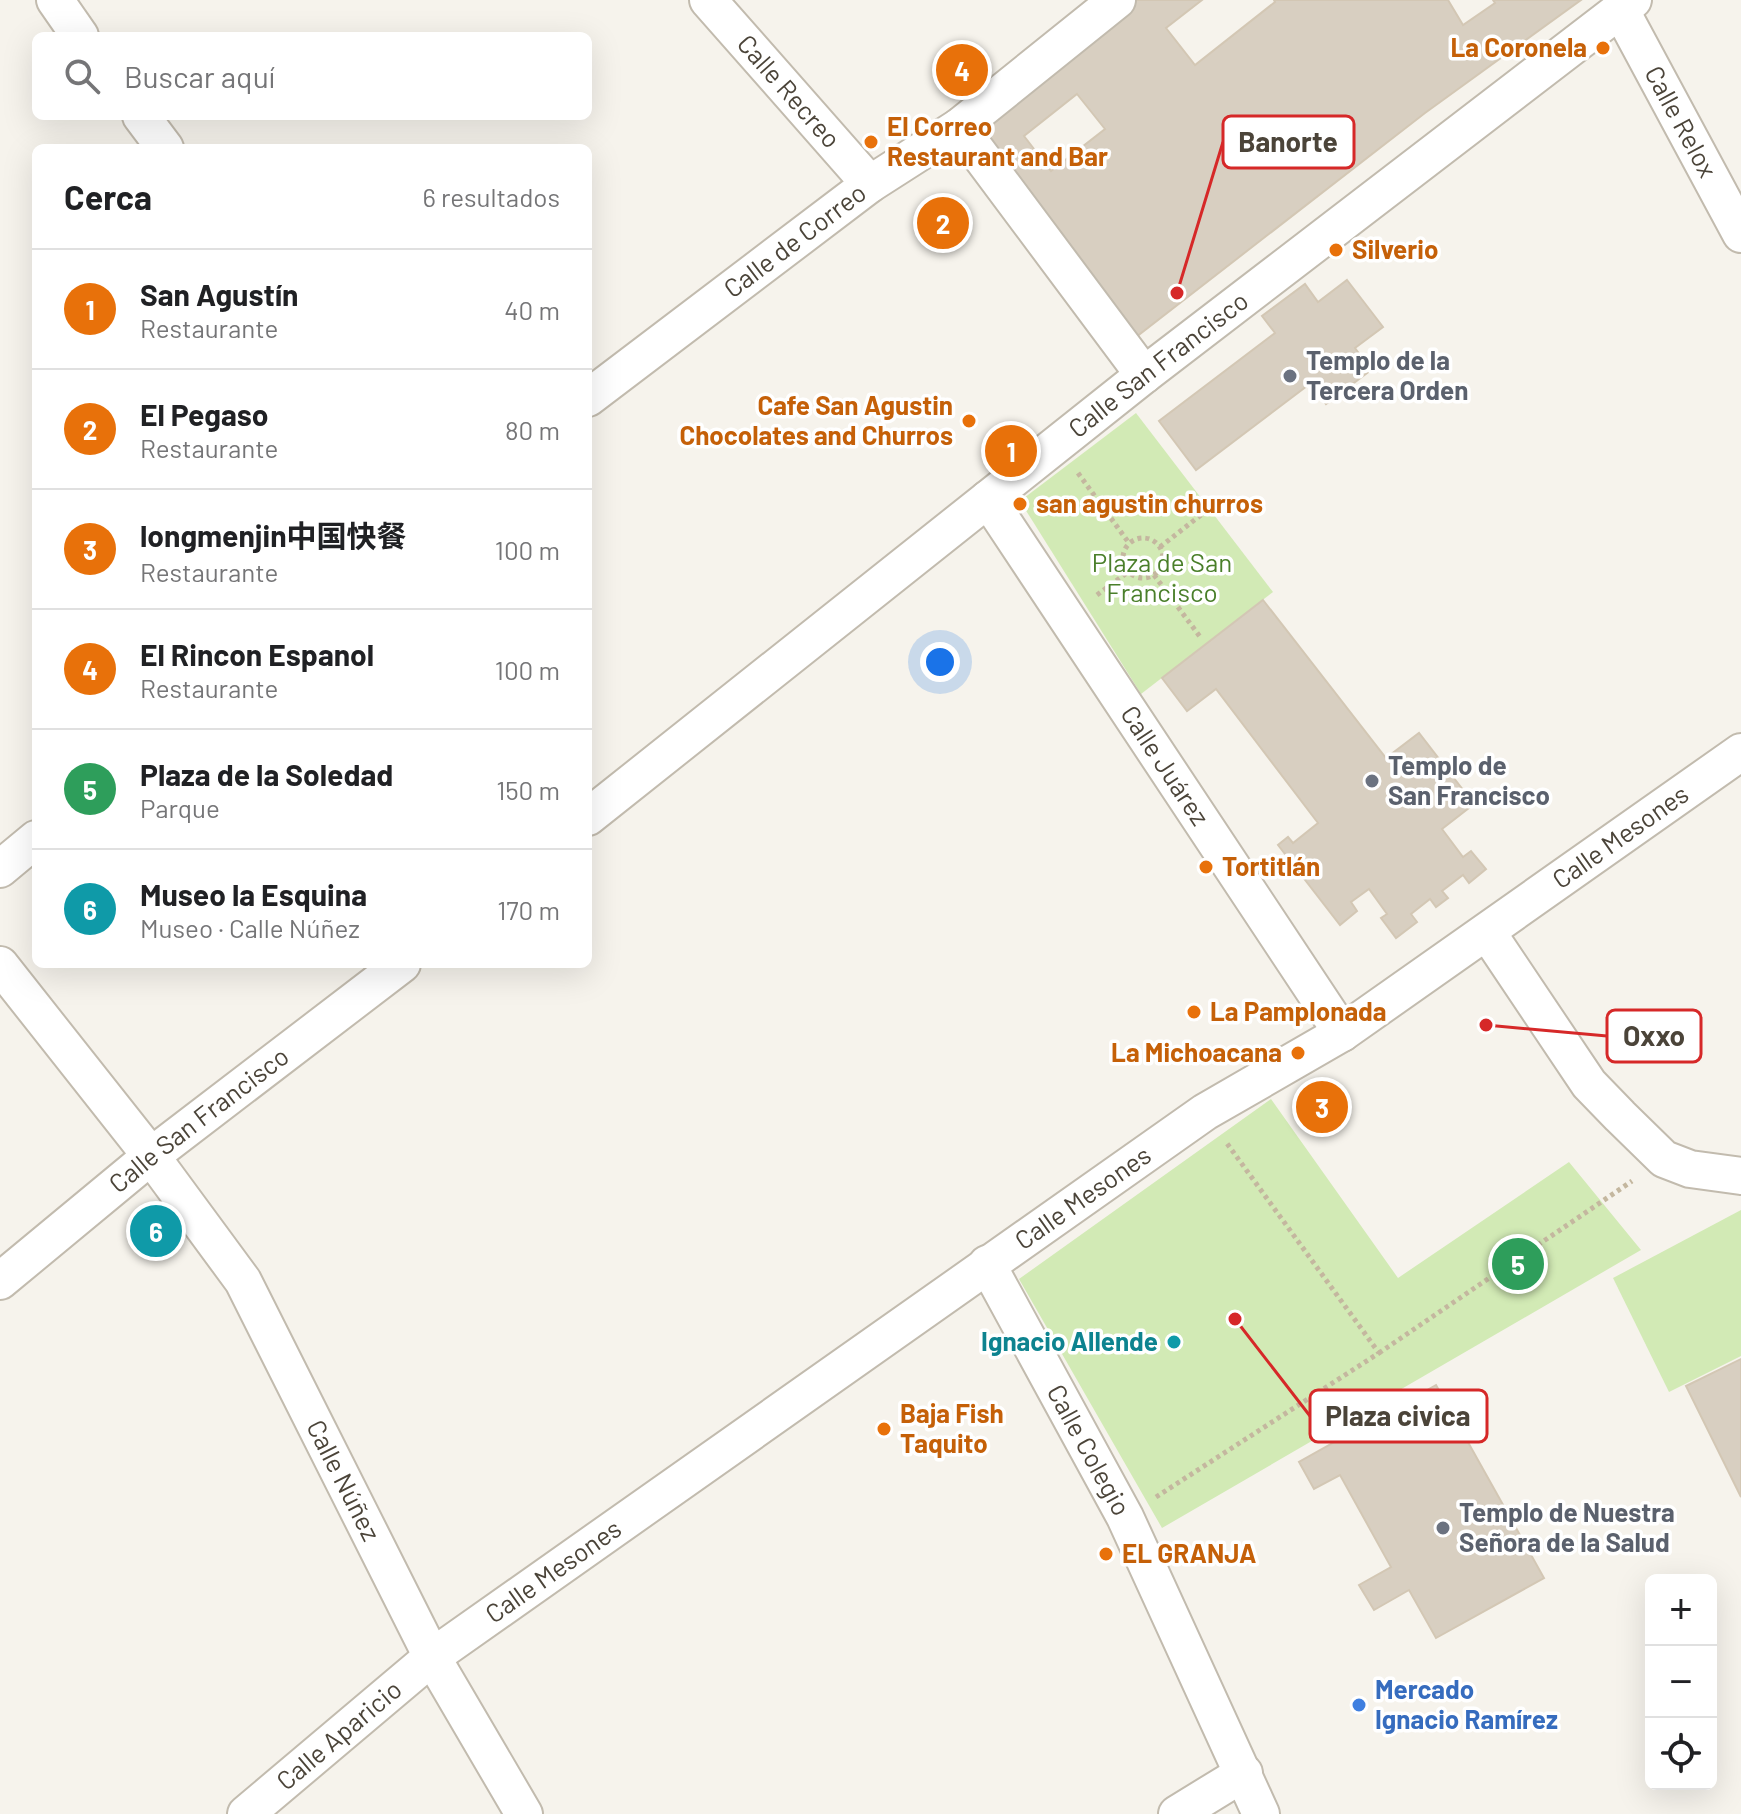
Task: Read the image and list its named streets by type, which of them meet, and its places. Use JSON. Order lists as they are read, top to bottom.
{
  "streets": {
    "street": [
      "Calle Recreo",
      "Calle Relox",
      "Calle de Correo",
      "Calle San Francisco",
      "Calle Juárez",
      "Calle Mesones",
      "Calle Colegio",
      "Calle Núñez",
      "Calle Aparicio"
    ]
  },
  "crossings": [
    ["Calle Recreo", "Calle de Correo"],
    ["Calle Relox", "Calle San Francisco"],
    ["Calle San Francisco", "Calle Juárez"],
    ["Calle San Francisco", "Calle Núñez"],
    ["Calle Juárez", "Calle Mesones"],
    ["Calle Mesones", "Calle Colegio"],
    ["Calle Mesones", "Calle Núñez"],
    ["Calle Mesones", "Calle Aparicio"],
    ["Calle Núñez", "Calle Aparicio"]
  ],
  "parks": ["Plaza de San Francisco"],
  "places": [
    "La Coronela",
    "El Correo Restaurant and Bar",
    "Silverio",
    "Banorte",
    "Templo de la Tercera Orden",
    "Cafe San Agustin Chocolates and Churros",
    "san agustin churros",
    "Templo de San Francisco",
    "Tortitlán",
    "La Pamplonada",
    "Oxxo",
    "La Michoacana",
    "Plaza civica",
    "Ignacio Allende",
    "Baja Fish Taquito",
    "Templo de Nuestra Señora de la Salud",
    "EL GRANJA",
    "Mercado Ignacio Ramírez"
  ],
  "page": {
    "search": "Buscar aquí",
    "pins": [
      "4",
      "2",
      "1",
      "3",
      "6",
      "5"
    ],
    "heading": ["Cerca", "6 resultados"],
    "list": [
      {
        "mark": "1",
        "name": "San Agustín",
        "note": "Restaurante",
        "value": "40 m"
      },
      {
        "mark": "2",
        "name": "El Pegaso",
        "note": "Restaurante",
        "value": "80 m"
      },
      {
        "mark": "3",
        "name": "longmenjin中国快餐",
        "note": "Restaurante",
        "value": "100 m"
      },
      {
        "mark": "4",
        "name": "El Rincon Espanol",
        "note": "Restaurante",
        "value": "100 m"
      },
      {
        "mark": "5",
        "name": "Plaza de la Soledad",
        "note": "Parque",
        "value": "150 m"
      },
      {
        "mark": "6",
        "name": "Museo la Esquina",
        "note": "Museo · Calle Núñez",
        "value": "170 m"
      }
    ],
    "map_buttons": ["+", "−"]
  }
}
